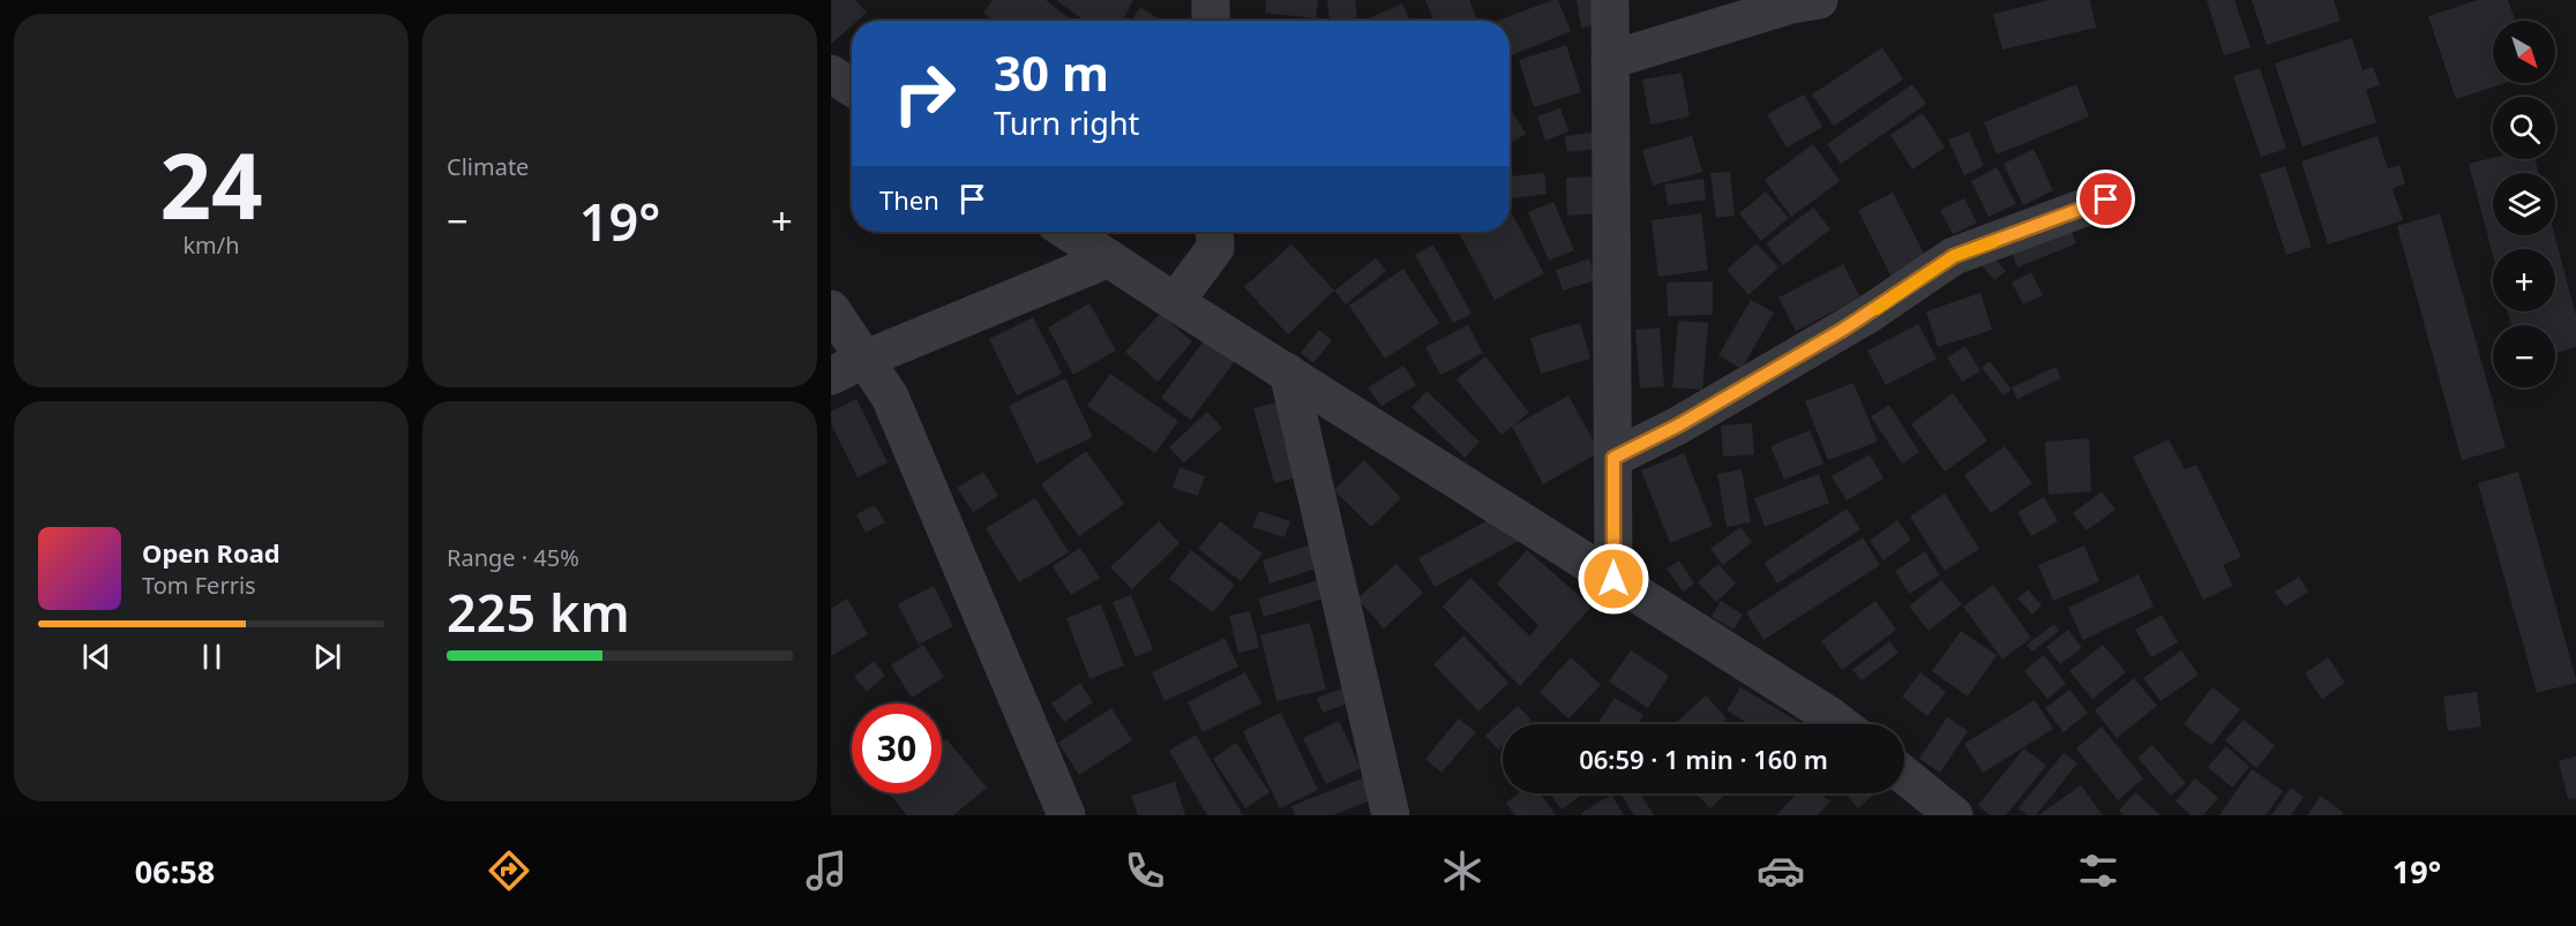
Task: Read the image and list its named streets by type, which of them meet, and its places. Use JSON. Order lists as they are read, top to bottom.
{
  "north": "bottom right",
  "page": {
    "tile": [
      ["24", "km/h"],
      "Climate",
      ["Range · 45%", "225 km"]
    ],
    "map_buttons": ["+", "−"],
    "turn": ["30 m", "Turn right"],
    "then": "Then",
    "heat": ["−", "19°", "+"],
    "song": ["Open Road", "Tom Ferris"],
    "limit": "30",
    "trip": "06:59 · 1 min · 160 m",
    "tabs": ["06:58", "19°"]
  }
}
